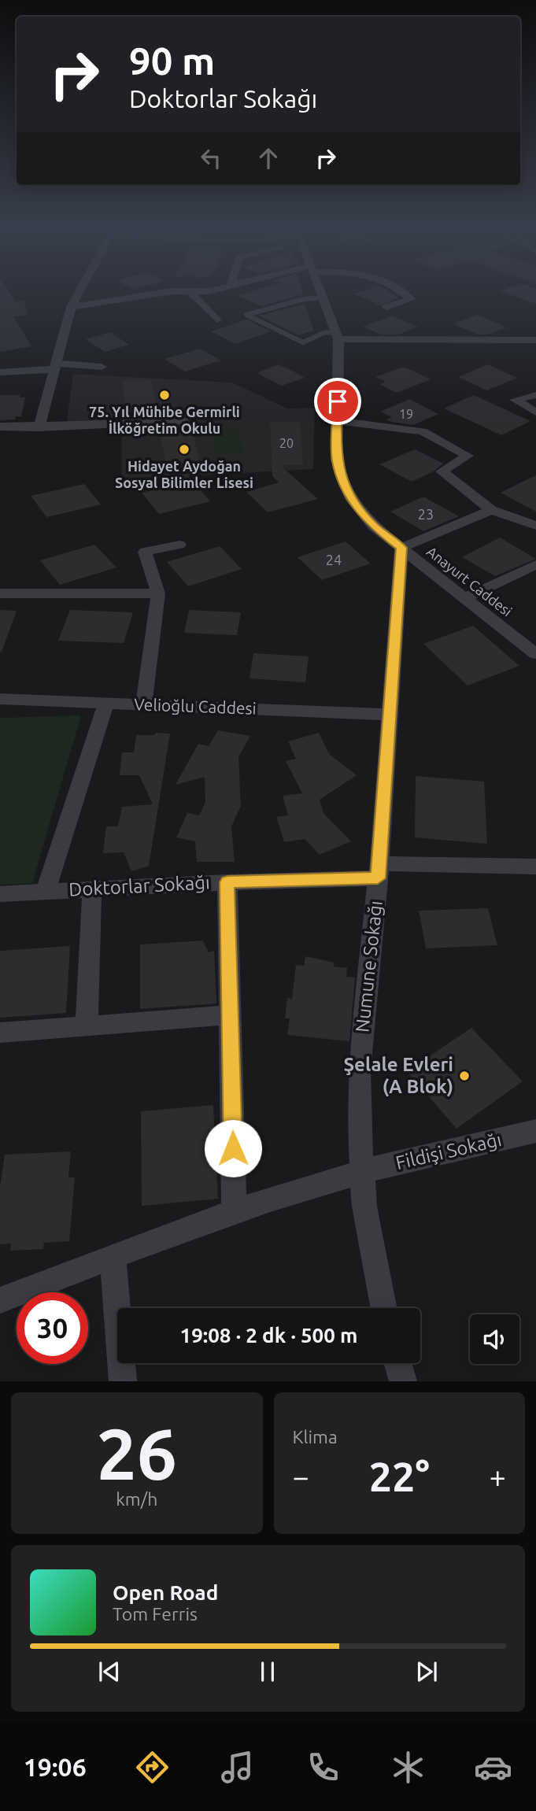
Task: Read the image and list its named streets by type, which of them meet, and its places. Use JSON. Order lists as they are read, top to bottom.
{
  "streets": {
    "street": [
      "Anayurt Caddesi",
      "Velioğlu Caddesi",
      "Doktorlar Sokağı",
      "Numune Sokağı",
      "Fildişi Sokağı"
    ]
  },
  "crossings": [
    ["Anayurt Caddesi", "Numune Sokağı"],
    ["Velioğlu Caddesi", "Numune Sokağı"],
    ["Doktorlar Sokağı", "Numune Sokağı"],
    ["Numune Sokağı", "Fildişi Sokağı"]
  ],
  "places": ["75. Yıl Mühibe Germirli İlköğretim Okulu", "Hidayet Aydoğan Sosyal Bilimler Lisesi", "Şelale Evleri (A Blok)"],
  "house_numbers": [
    "19",
    "20",
    "23",
    "24"
  ],
  "page": {
    "turn": ["90 m", "Doktorlar Sokağı"],
    "limit": "30",
    "trip": "19:08 · 2 dk · 500 m",
    "tile": [
      ["26", "km/h"],
      "Klima"
    ],
    "heat": ["−", "22°", "+"],
    "song": ["Open Road", "Tom Ferris"],
    "tabs": "19:06"
  }
}
